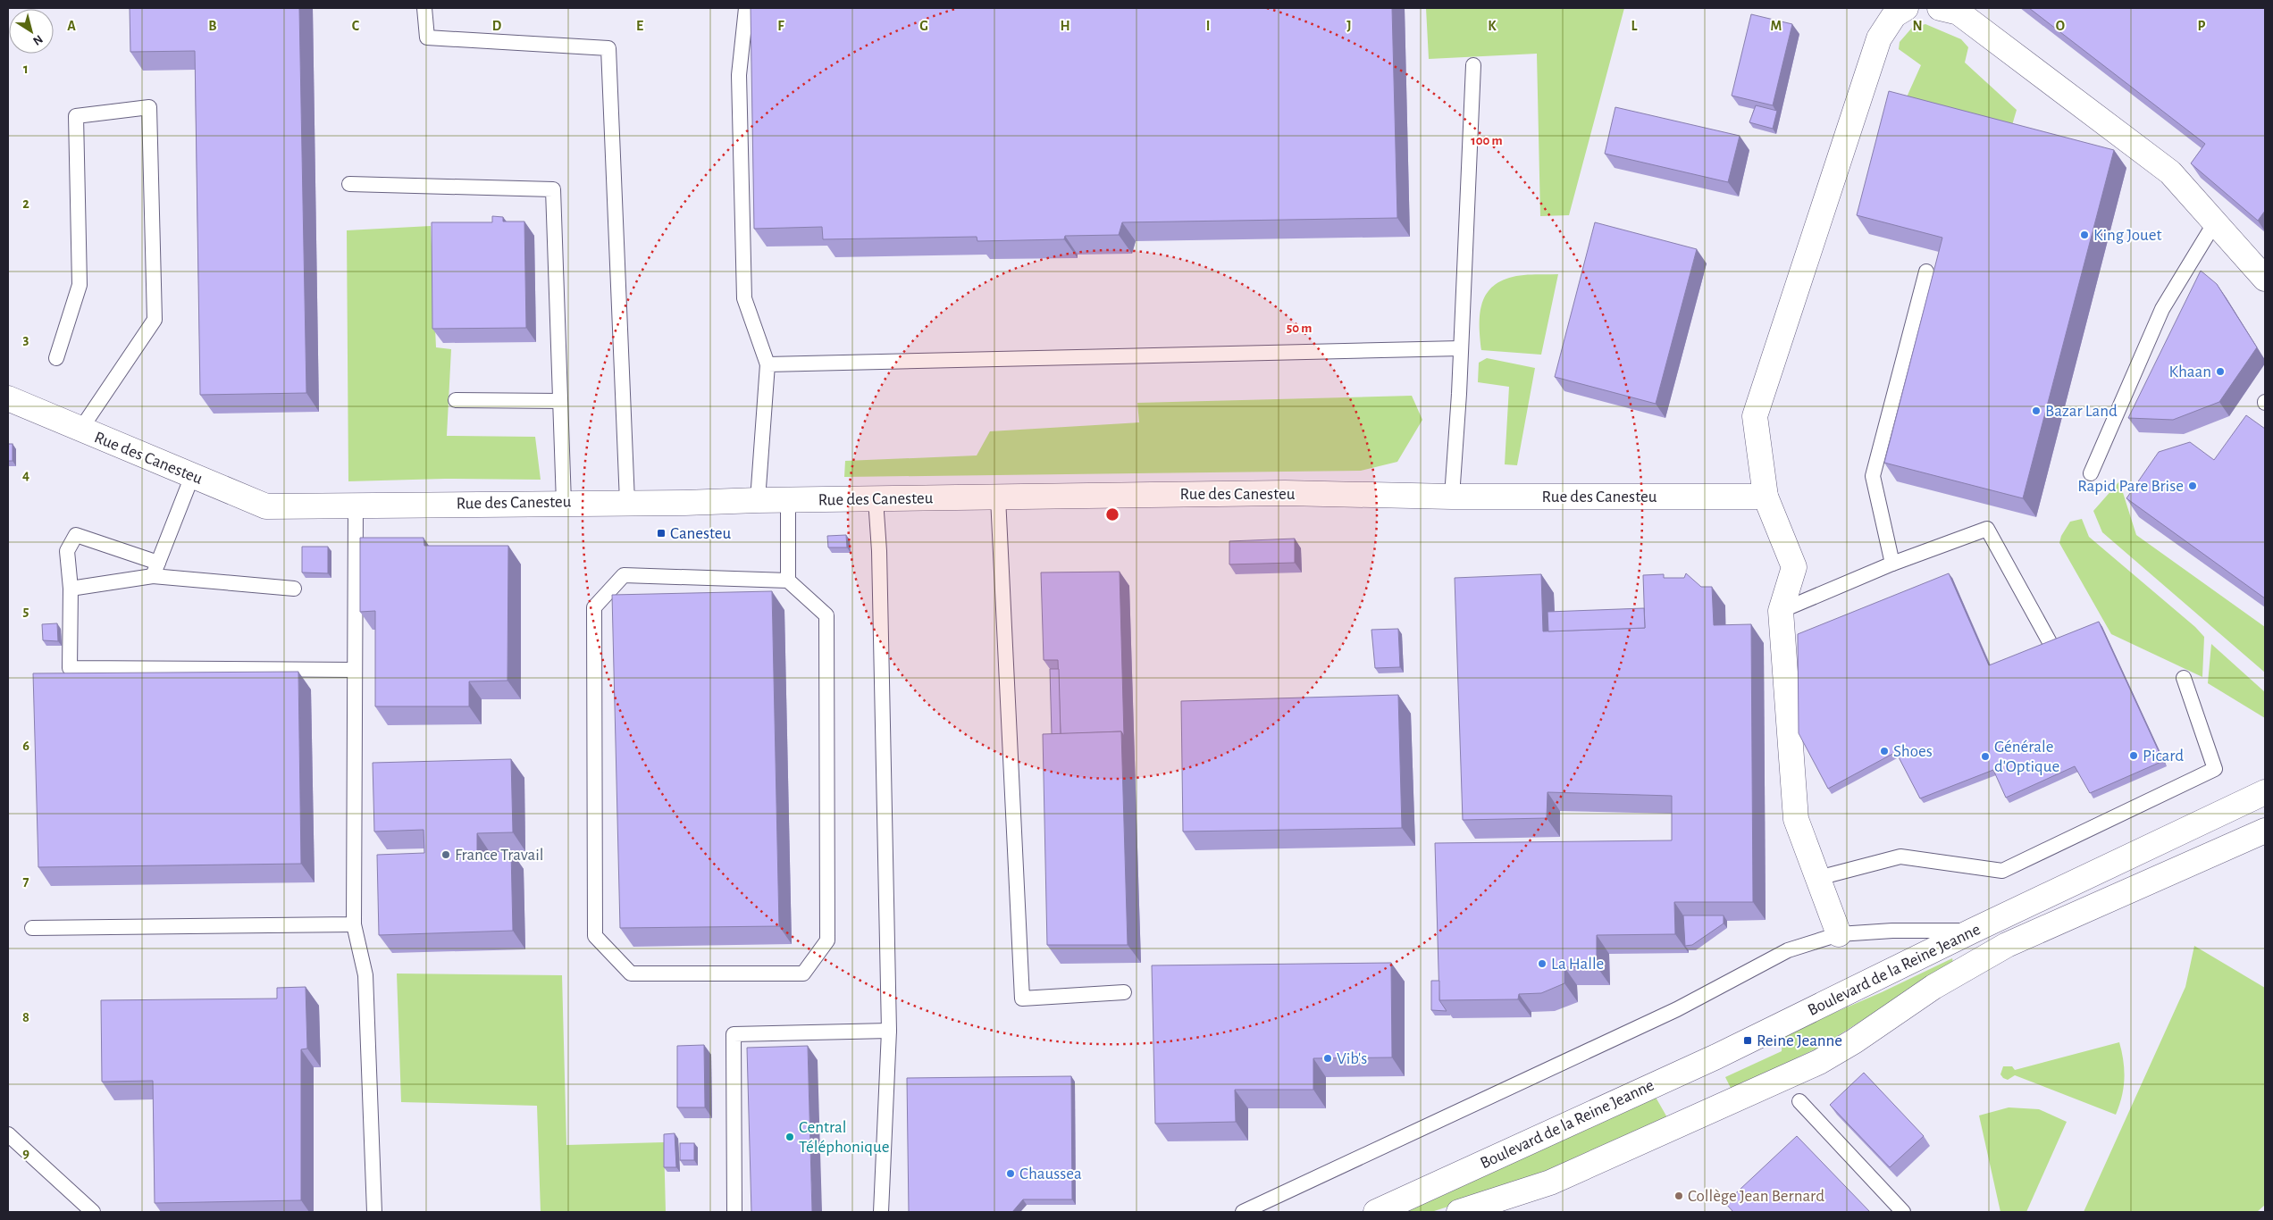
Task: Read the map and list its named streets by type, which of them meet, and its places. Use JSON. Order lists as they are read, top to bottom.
{
  "streets": {
    "street": ["Rue des Canesteu", "Boulevard de la Reine Jeanne"]
  },
  "places": {
    "other": [
      "King Jouet",
      "Khaan",
      "Bazar Land",
      "Rapid Pare Brise",
      "Shoes",
      "Picard",
      "Générale d'Optique",
      "France Travail",
      "La Halle",
      "Vib's",
      "Central Téléphonique",
      "Chaussea",
      "Collège Jean Bernard"
    ],
    "transit": ["Canesteu", "Reine Jeanne"]
  },
  "north": "bottom right",
  "grid": {
    "columns": [
      "A",
      "B",
      "C",
      "D",
      "E",
      "F",
      "G",
      "H",
      "I",
      "J",
      "K",
      "L",
      "M",
      "N",
      "O",
      "P"
    ],
    "rows": [
      "1",
      "2",
      "3",
      "4",
      "5",
      "6",
      "7",
      "8",
      "9"
    ]
  },
  "rings": ["100 m", "50 m"]
}
